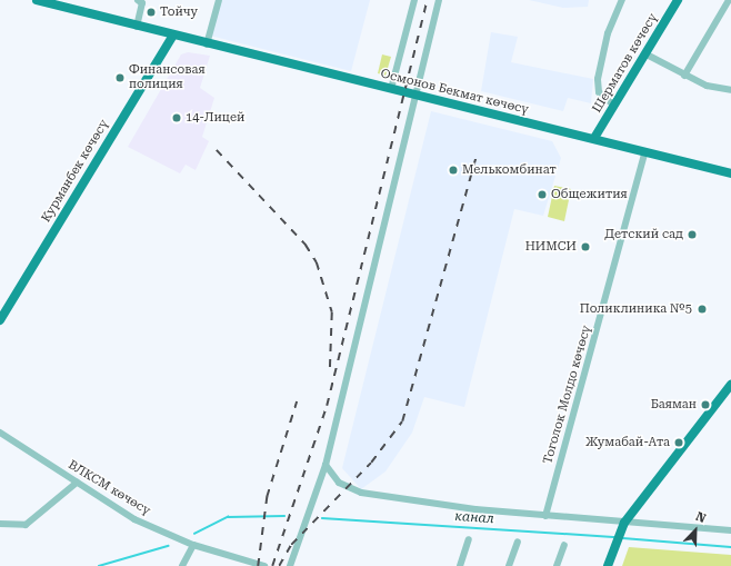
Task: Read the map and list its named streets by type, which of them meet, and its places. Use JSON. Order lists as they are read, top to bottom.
{
  "streets": {
    "main road": ["Шерматов көчөсү", "Осмонов Бекмат көчөсү", "Курманбек көчөсү"],
    "street": ["Тоголок Молдо көчөсү", "ВЛКСМ көчөсү"]
  },
  "crossings": [
    ["Шерматов көчөсү", "Осмонов Бекмат көчөсү"],
    ["Осмонов Бекмат көчөсү", "Курманбек көчөсү"],
    ["Осмонов Бекмат көчөсү", "Тоголок Молдо көчөсү"]
  ],
  "water": ["канал"],
  "places": [
    "Тойчу",
    "Финансовая полиция",
    "14-Лицей",
    "Мелькомбинат",
    "Общежития",
    "Детский сад",
    "НИМСИ",
    "Поликлиника №5",
    "Баяман",
    "Жумабай-Ата"
  ],
  "north": "top right"
}
